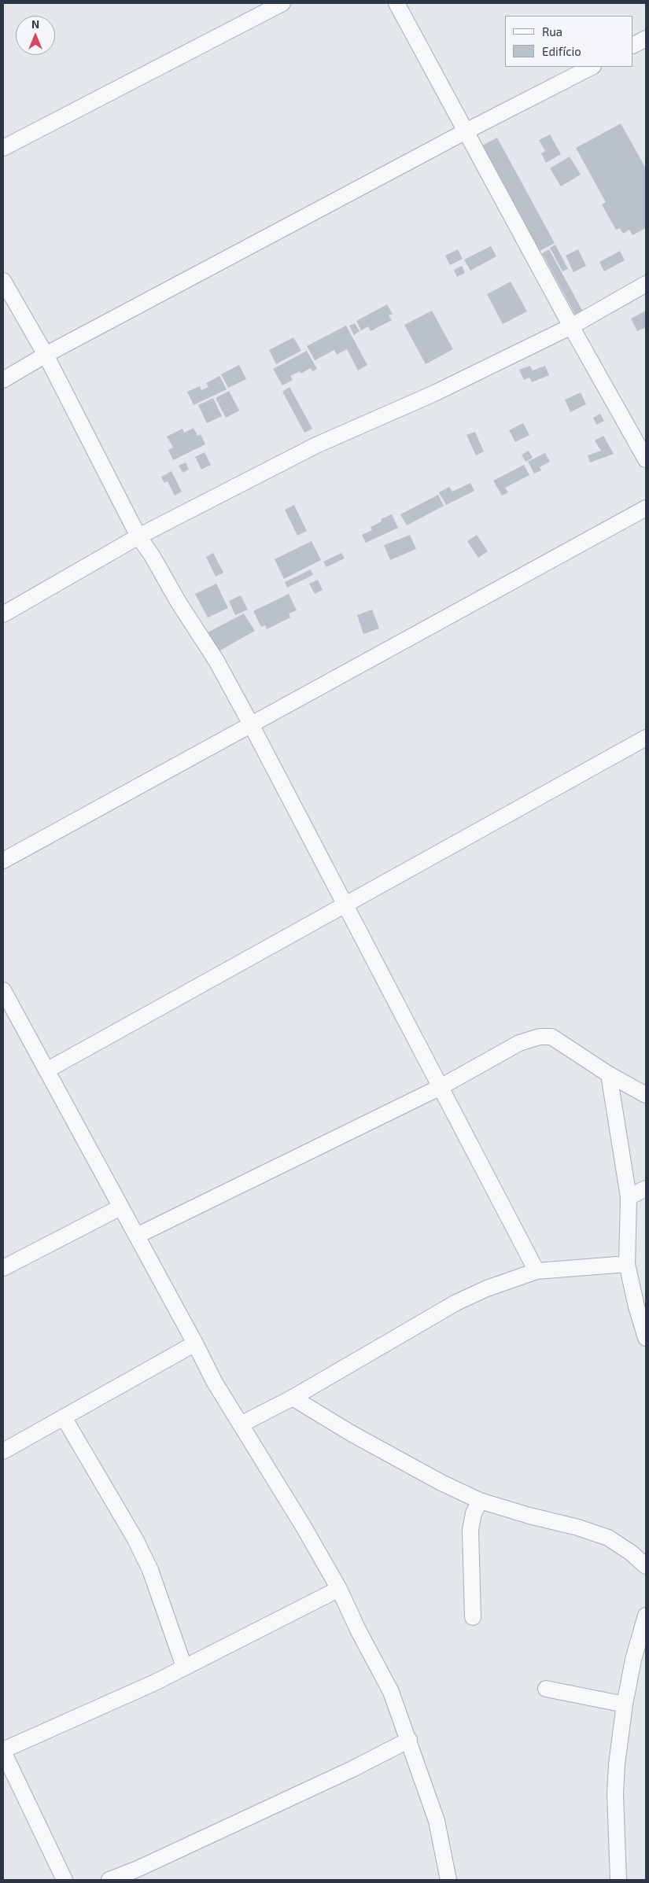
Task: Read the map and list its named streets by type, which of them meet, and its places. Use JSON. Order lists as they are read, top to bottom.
{
  "legend": ["Rua", "Edifício"],
  "north": "top"
}
